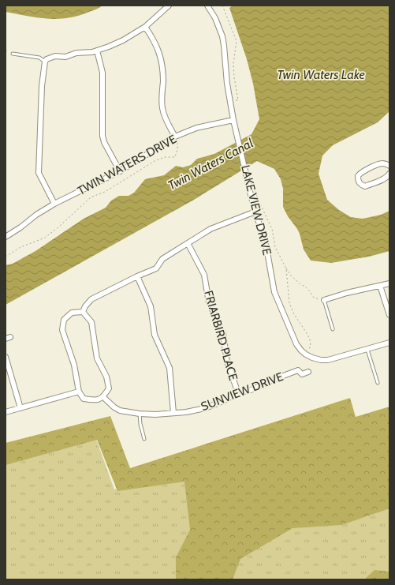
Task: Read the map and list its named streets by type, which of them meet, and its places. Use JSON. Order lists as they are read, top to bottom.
{
  "streets": {
    "street": [
      "TWIN WATERS DRIVE",
      "LAKE VIEW DRIVE",
      "FRIARBIRD PLACE",
      "SUNVIEW DRIVE"
    ]
  },
  "crossings": [
    ["TWIN WATERS DRIVE", "LAKE VIEW DRIVE"],
    ["FRIARBIRD PLACE", "SUNVIEW DRIVE"]
  ],
  "water": ["Twin Waters Lake", "Twin Waters Canal"]
}
